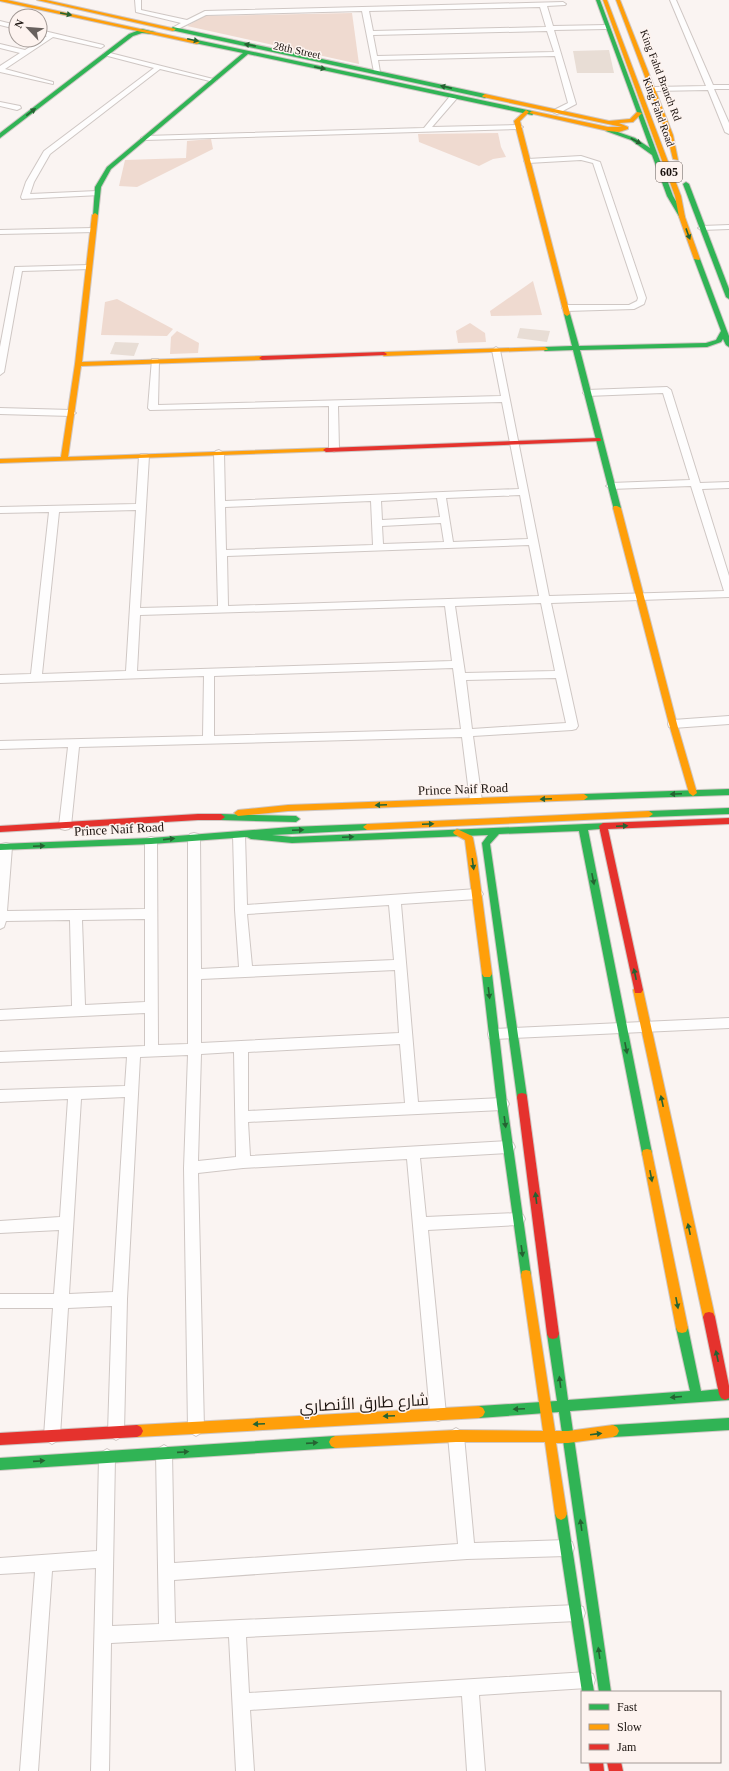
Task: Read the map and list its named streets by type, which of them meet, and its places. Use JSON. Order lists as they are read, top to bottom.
{
  "streets": {
    "main road": [
      "28th Street",
      "King Fahd Branch Rd",
      "King Fahd Road",
      "605",
      "Prince Naif Road",
      "شارع طارق الأنصاري"
    ]
  },
  "crossings": [
    ["King Fahd Branch Rd", "King Fahd Road"]
  ],
  "legend": ["Fast", "Slow", "Jam"],
  "north": "top left"
}
